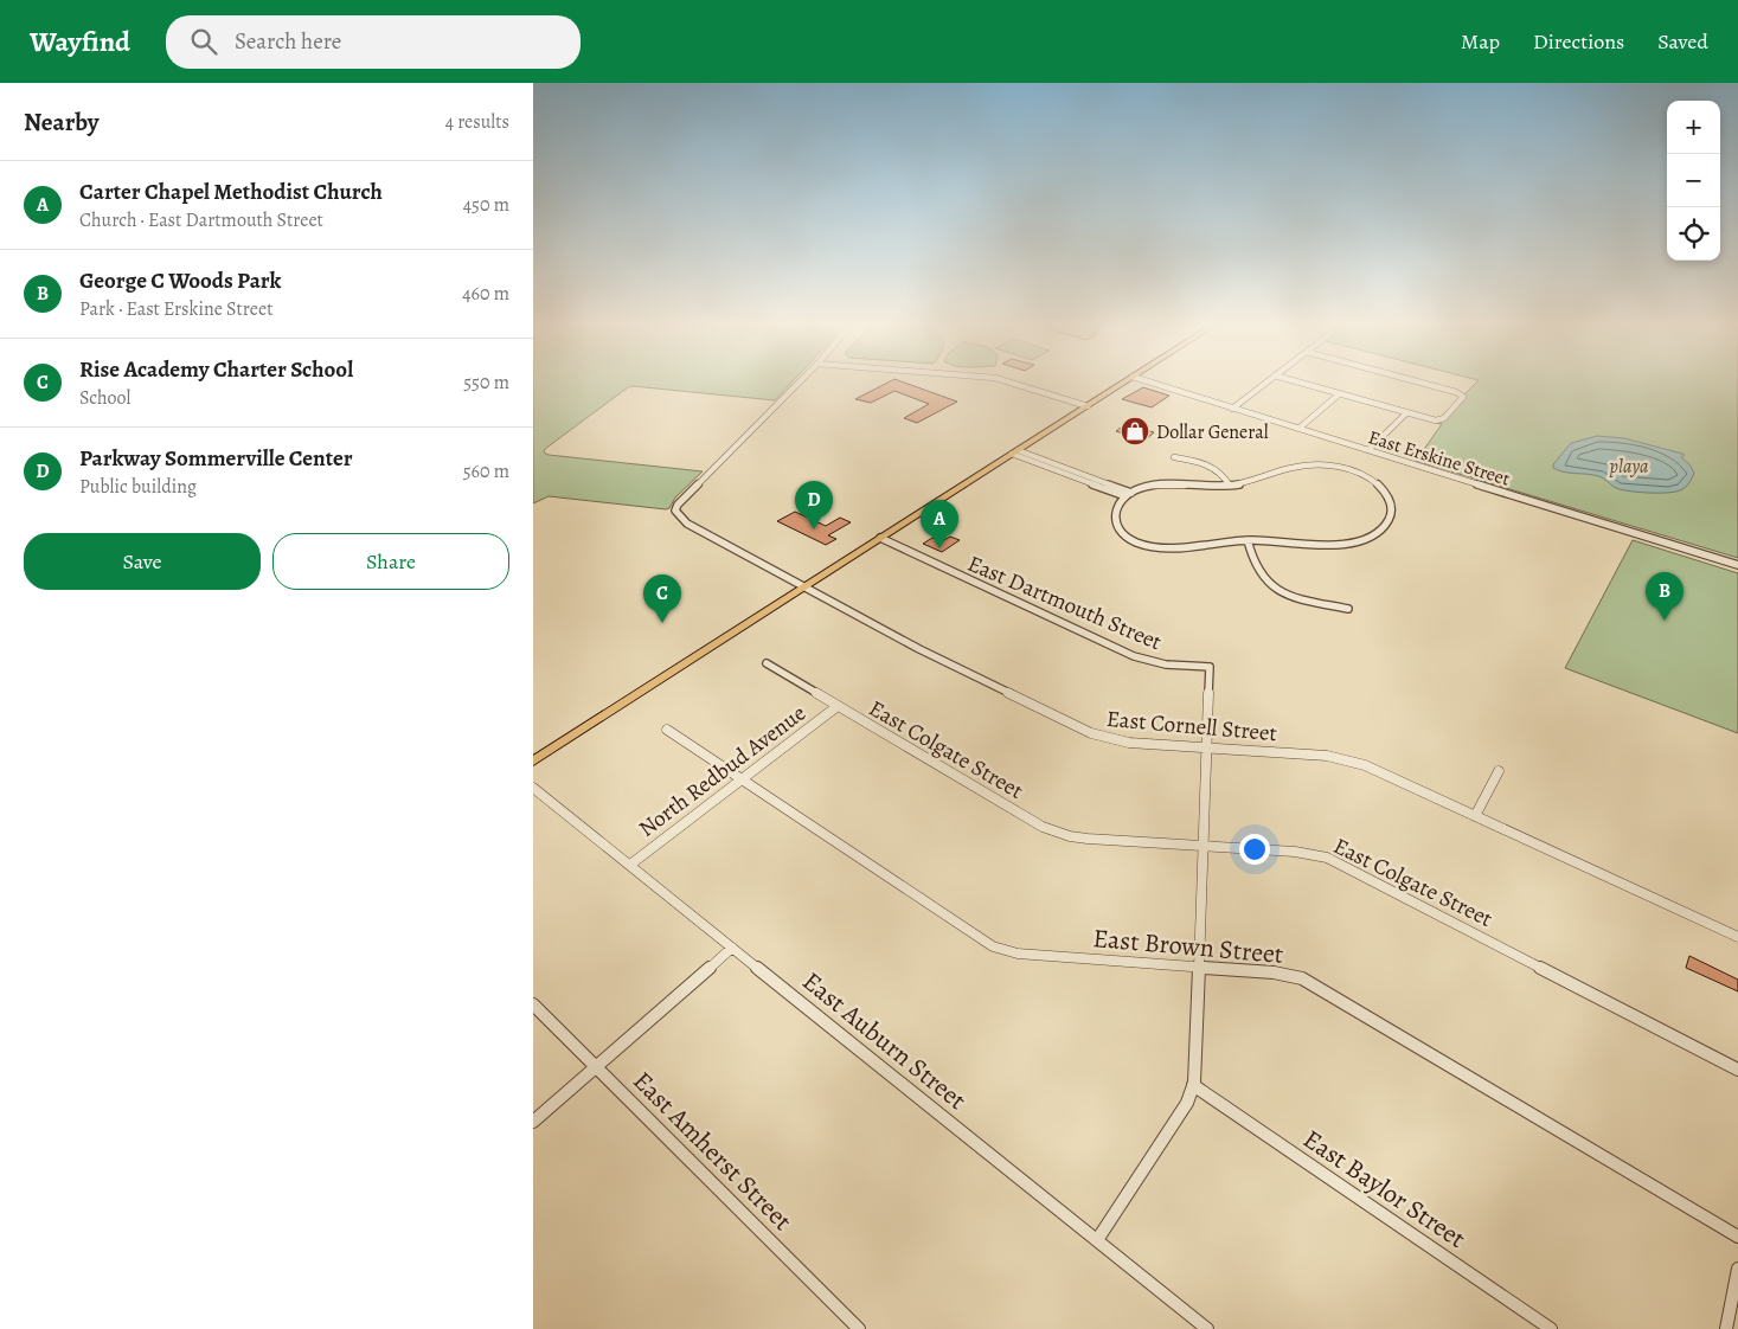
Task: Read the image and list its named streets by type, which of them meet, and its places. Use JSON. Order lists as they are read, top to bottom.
{
  "streets": {
    "street": [
      "East Erskine Street",
      "East Dartmouth Street",
      "East Cornell Street",
      "East Colgate Street",
      "North Redbud Avenue",
      "East Brown Street",
      "East Auburn Street",
      "East Amherst Street",
      "East Baylor Street"
    ]
  },
  "crossings": [
    ["East Dartmouth Street", "East Cornell Street"],
    ["East Colgate Street", "North Redbud Avenue"],
    ["North Redbud Avenue", "East Brown Street"],
    ["North Redbud Avenue", "East Auburn Street"]
  ],
  "water": ["playa"],
  "places": {
    "shop": ["Dollar General"]
  },
  "page": {
    "header": "Wayfind",
    "search": "Search here",
    "nav": ["Map", "Directions", "Saved"],
    "heading": ["Nearby", "4 results"],
    "map_buttons": ["+", "−"],
    "list": [
      {
        "mark": "A",
        "name": "Carter Chapel Methodist Church",
        "note": "Church · East Dartmouth Street",
        "value": "450 m"
      },
      {
        "mark": "B",
        "name": "George C Woods Park",
        "note": "Park · East Erskine Street",
        "value": "460 m"
      },
      {
        "mark": "C",
        "name": "Rise Academy Charter School",
        "note": "School",
        "value": "550 m"
      },
      {
        "mark": "D",
        "name": "Parkway Sommerville Center",
        "note": "Public building",
        "value": "560 m"
      }
    ],
    "pins": [
      "D",
      "A",
      "B",
      "C"
    ],
    "buttons": ["Save", "Share"]
  }
}
